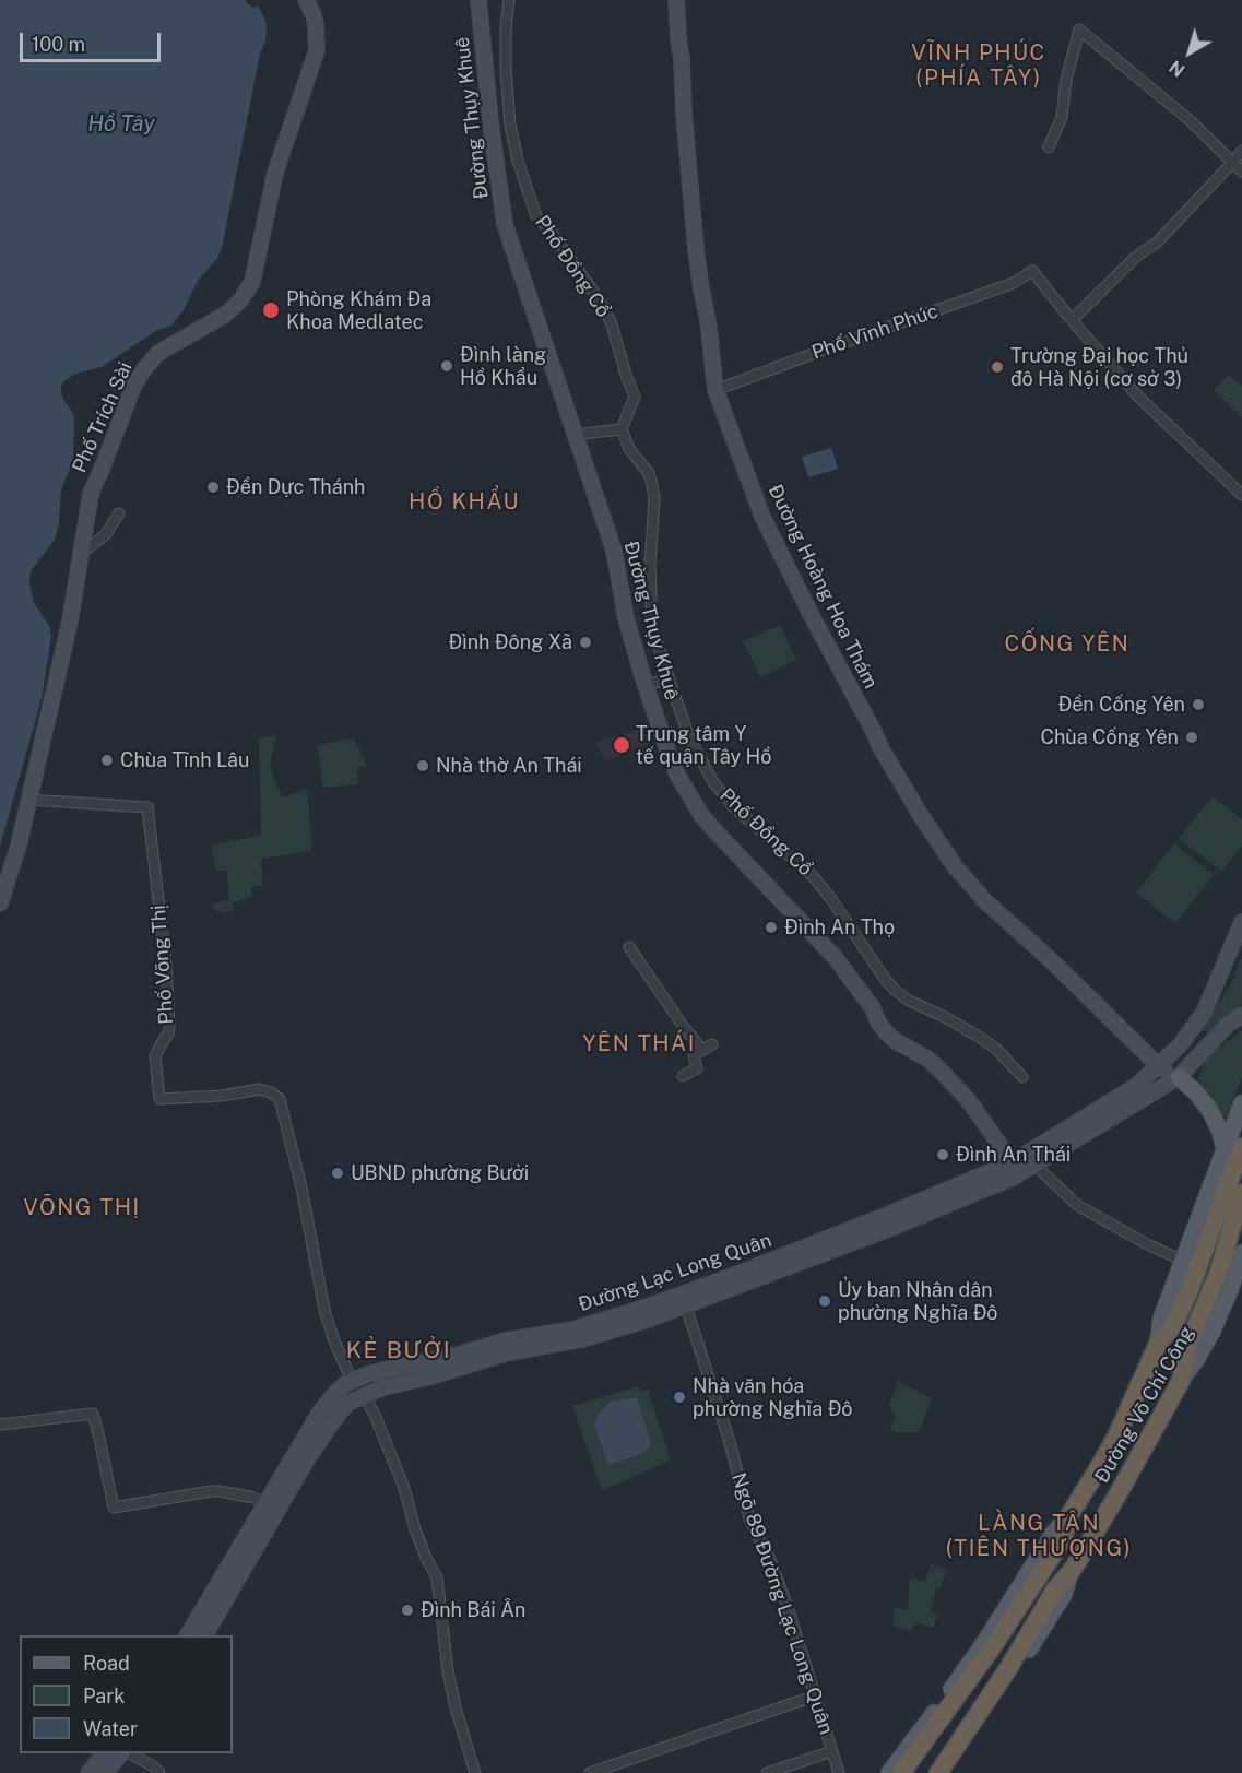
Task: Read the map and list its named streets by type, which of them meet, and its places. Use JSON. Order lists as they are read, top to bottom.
{
  "streets": {
    "highway": ["Đường Võ Chí Công"],
    "main road": [
      "Đường Thụy Khuê",
      "Phố Trích Sài",
      "Đường Hoàng Hoa Thám",
      "Đường Lạc Long Quân"
    ],
    "street": [
      "Phố Đồng Cổ",
      "Phố Vĩnh Phúc",
      "Phố Võng Thị",
      "Ngõ 89 Đường Lạc Long Quân"
    ]
  },
  "crossings": [
    ["Đường Thụy Khuê", "Đường Lạc Long Quân"],
    ["Phố Vĩnh Phúc", "Đường Hoàng Hoa Thám"],
    ["Phố Trích Sài", "Phố Võng Thị"],
    ["Đường Hoàng Hoa Thám", "Đường Lạc Long Quân"],
    ["Phố Võng Thị", "Đường Lạc Long Quân"],
    ["Đường Lạc Long Quân", "Ngõ 89 Đường Lạc Long Quân"]
  ],
  "districts": [
    "VĨNH PHÚC (PHÍA TÂY)",
    "HỒ KHẨU",
    "CỐNG YÊN",
    "YÊN THÁI",
    "VÕNG THỊ",
    "KẺ BƯỞI",
    "LÀNG TÂN (TIÊN THƯỢNG)"
  ],
  "water": ["Hồ Tây"],
  "places": [
    "Phòng Khám Đa Khoa Medlatec",
    "Đình làng Hồ Khẩu",
    "Trường Đại học Thủ đô Hà Nội (cơ sở 3)",
    "Đền Dực Thánh",
    "Đình Đông Xã",
    "Đền Cống Yên",
    "Chùa Cống Yên",
    "Trung tâm Y tế quận Tây Hồ",
    "Chùa Tĩnh Lâu",
    "Nhà thờ An Thái",
    "Đình An Thọ",
    "Đình An Thái",
    "UBND phường Bưởi",
    "Ủy ban Nhân dân phường Nghĩa Đô",
    "Nhà văn hóa phường Nghĩa Đô",
    "Đình Bái Ân"
  ],
  "legend": ["Road", "Park", "Water"],
  "scale_bar": "100 m",
  "north": "bottom left"
}
